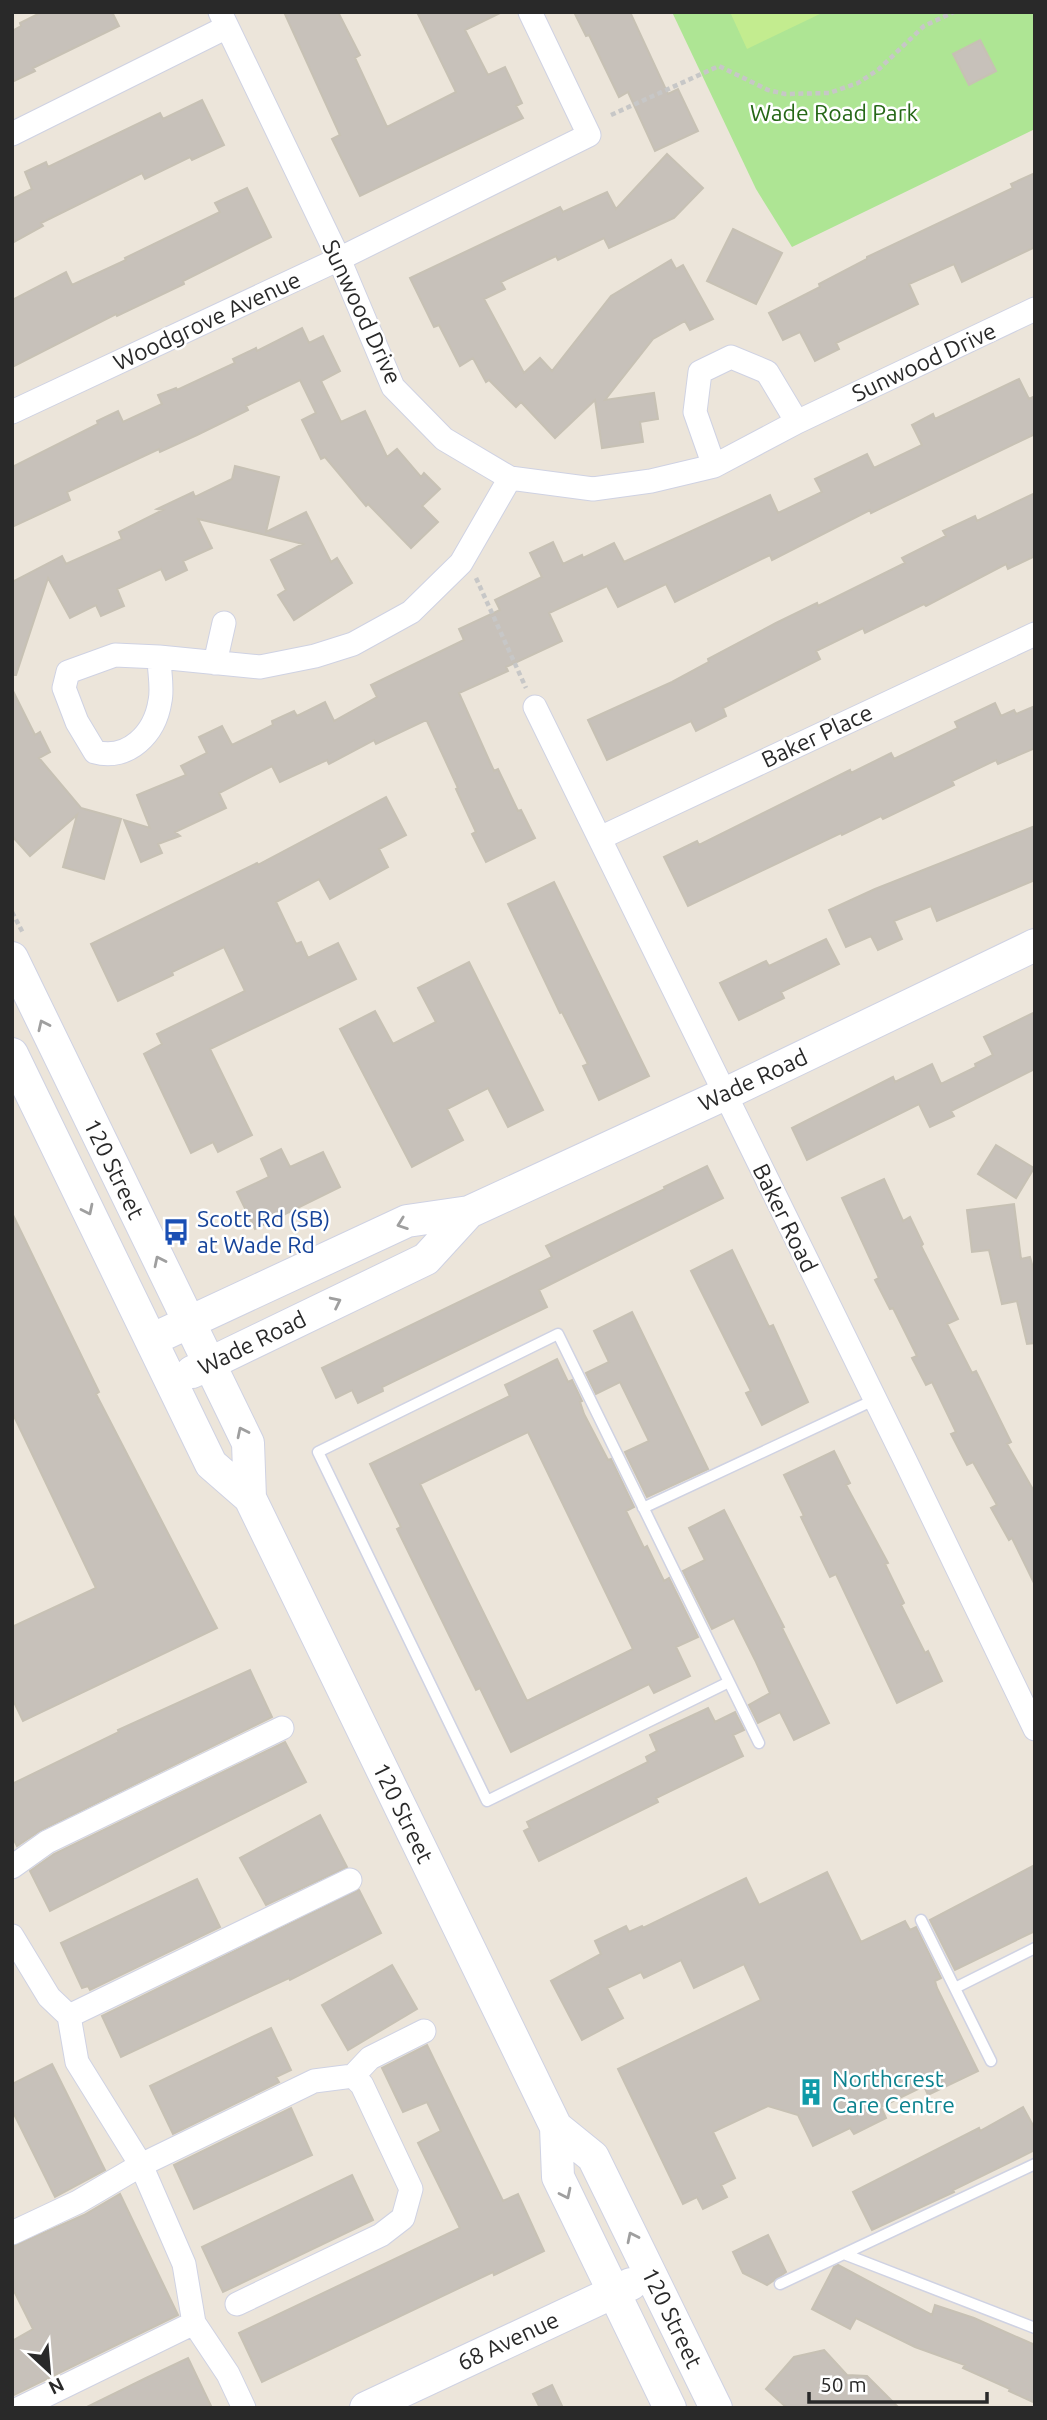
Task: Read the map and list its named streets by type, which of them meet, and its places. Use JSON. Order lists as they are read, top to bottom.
{
  "streets": {
    "main road": ["Wade Road", "120 Street", "68 Avenue"],
    "street": [
      "Sunwood Drive",
      "Woodgrove Avenue",
      "Baker Place",
      "Baker Road"
    ]
  },
  "crossings": [
    ["Sunwood Drive", "Woodgrove Avenue"],
    ["Baker Place", "Baker Road"],
    ["Wade Road", "120 Street"],
    ["Wade Road", "Baker Road"],
    ["120 Street", "68 Avenue"]
  ],
  "parks": ["Wade Road Park"],
  "places": {
    "bus stop": ["Scott Rd (SB) at Wade Rd"],
    "building": ["Northcrest Care Centre"]
  },
  "scale_bar": "50 m",
  "north": "bottom right"
}
